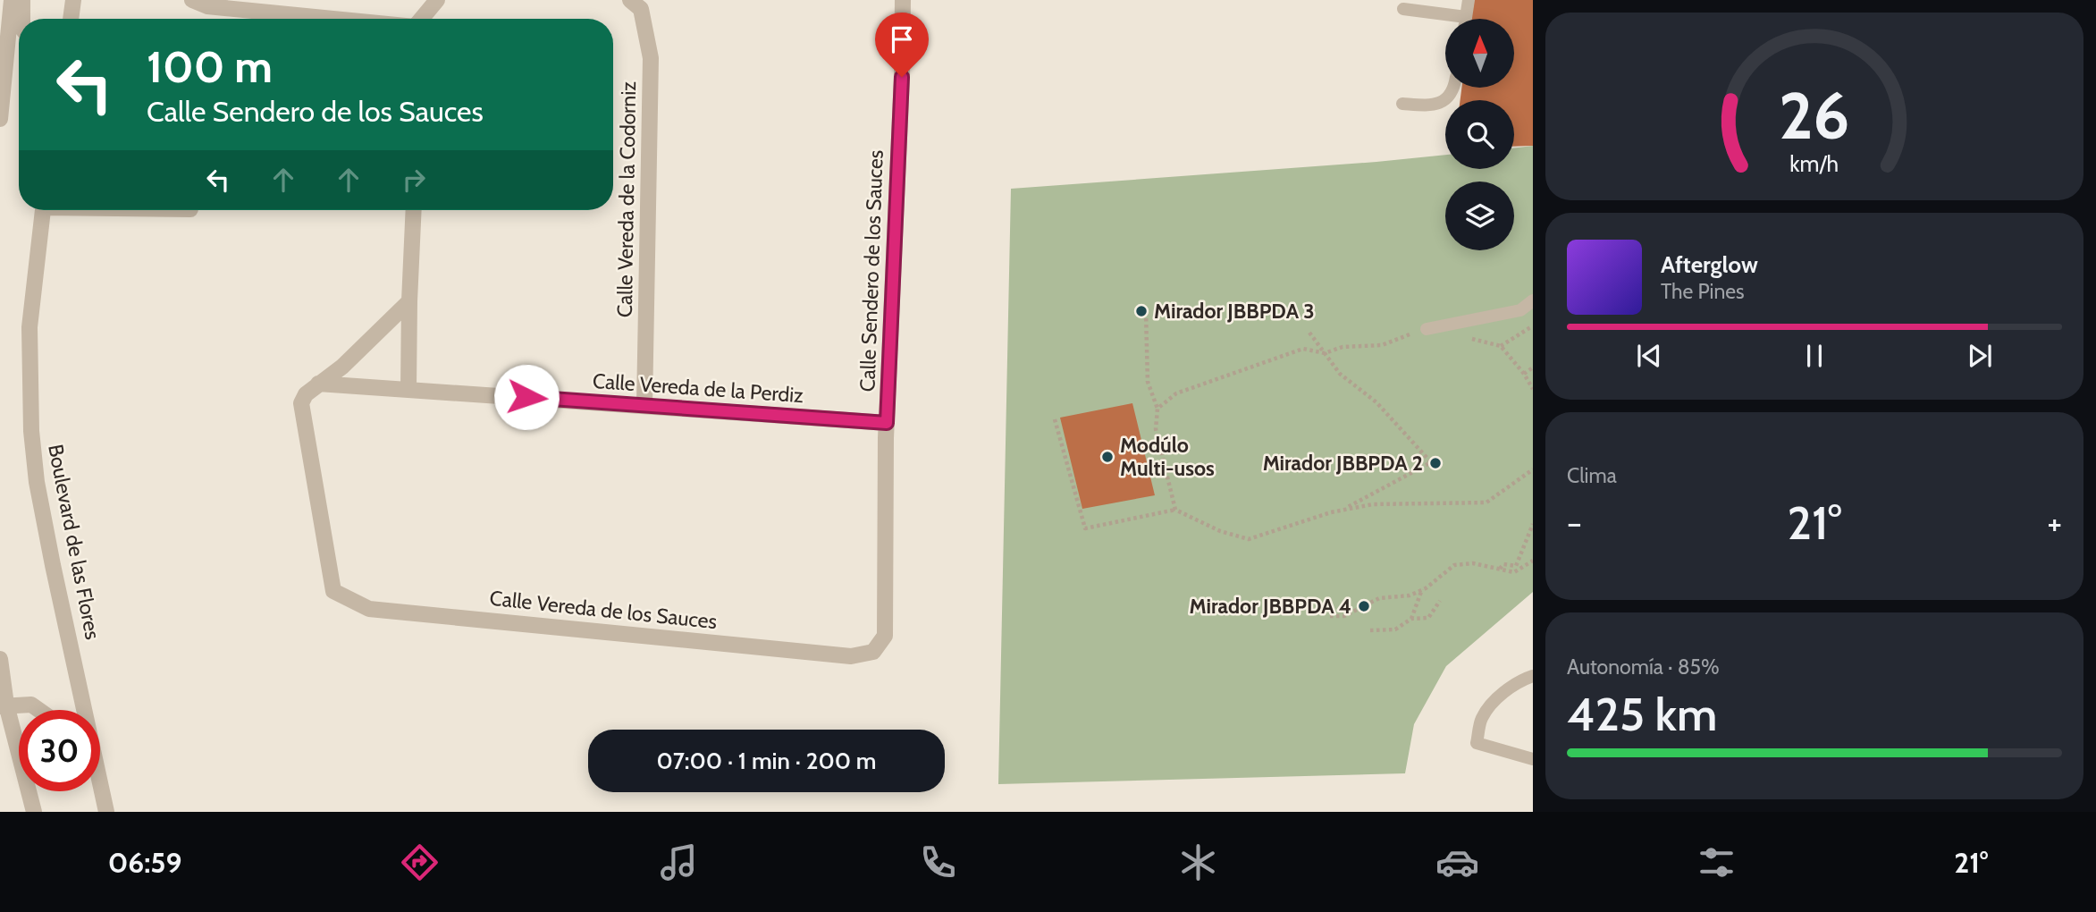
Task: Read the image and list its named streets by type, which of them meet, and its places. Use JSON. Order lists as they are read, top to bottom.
{
  "streets": {
    "street": [
      "Calle Vereda de la Codorniz",
      "Calle Sendero de los Sauces",
      "Calle Vereda de la Perdiz",
      "Boulevard de las Flores",
      "Calle Vereda de los Sauces"
    ]
  },
  "crossings": [
    ["Calle Vereda de la Codorniz", "Calle Vereda de la Perdiz"],
    ["Calle Sendero de los Sauces", "Calle Vereda de la Perdiz"],
    ["Calle Sendero de los Sauces", "Calle Vereda de los Sauces"],
    ["Calle Vereda de la Perdiz", "Calle Vereda de los Sauces"]
  ],
  "places": [
    "Mirador JBBPDA 3",
    "Modúlo Multi-usos",
    "Mirador JBBPDA 2",
    "Mirador JBBPDA 4"
  ],
  "north": "top",
  "page": {
    "turn": ["100 m", "Calle Sendero de los Sauces"],
    "song": ["Afterglow", "The Pines"],
    "tile": [
      "Clima",
      ["Autonomía · 85%", "425 km"]
    ],
    "heat": ["−", "21°", "+"],
    "limit": "30",
    "trip": "07:00 · 1 min · 200 m",
    "tabs": ["06:59", "21°"],
    "gauge": ["26", "km/h"]
  }
}
